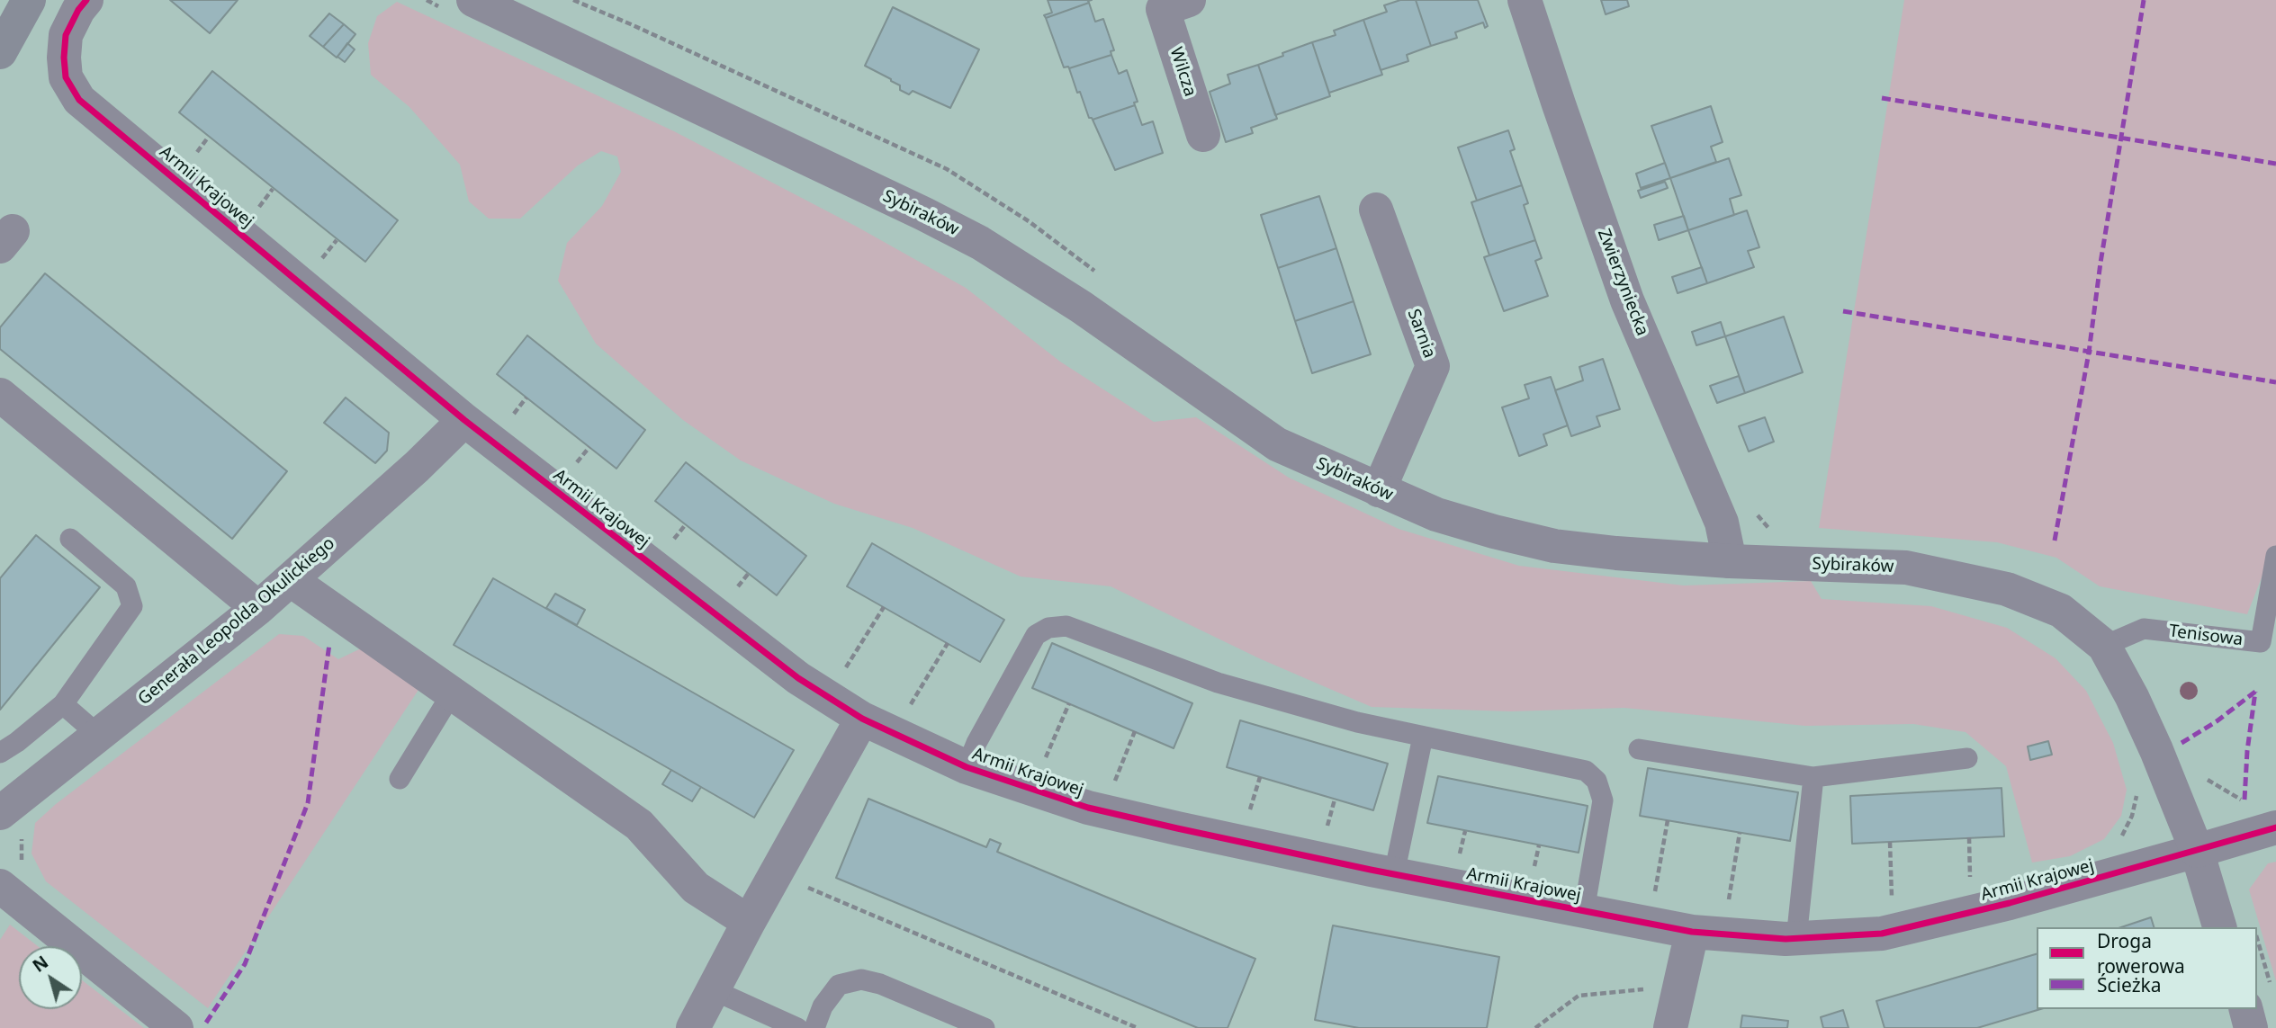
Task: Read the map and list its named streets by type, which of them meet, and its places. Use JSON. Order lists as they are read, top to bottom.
{
  "streets": {
    "street": [
      "Wilcza",
      "Armii Krajowej",
      "Sybiraków",
      "Zwierzyniecka",
      "Sarnia",
      "Generała Leopolda Okulickiego"
    ],
    "lane": ["Tenisowa"]
  },
  "crossings": [
    ["Armii Krajowej", "Sybiraków"],
    ["Armii Krajowej", "Generała Leopolda Okulickiego"],
    ["Sybiraków", "Zwierzyniecka"],
    ["Sybiraków", "Sarnia"],
    ["Sybiraków", "Tenisowa"]
  ],
  "legend": ["Droga rowerowa", "Ścieżka"],
  "north": "top left"
}
